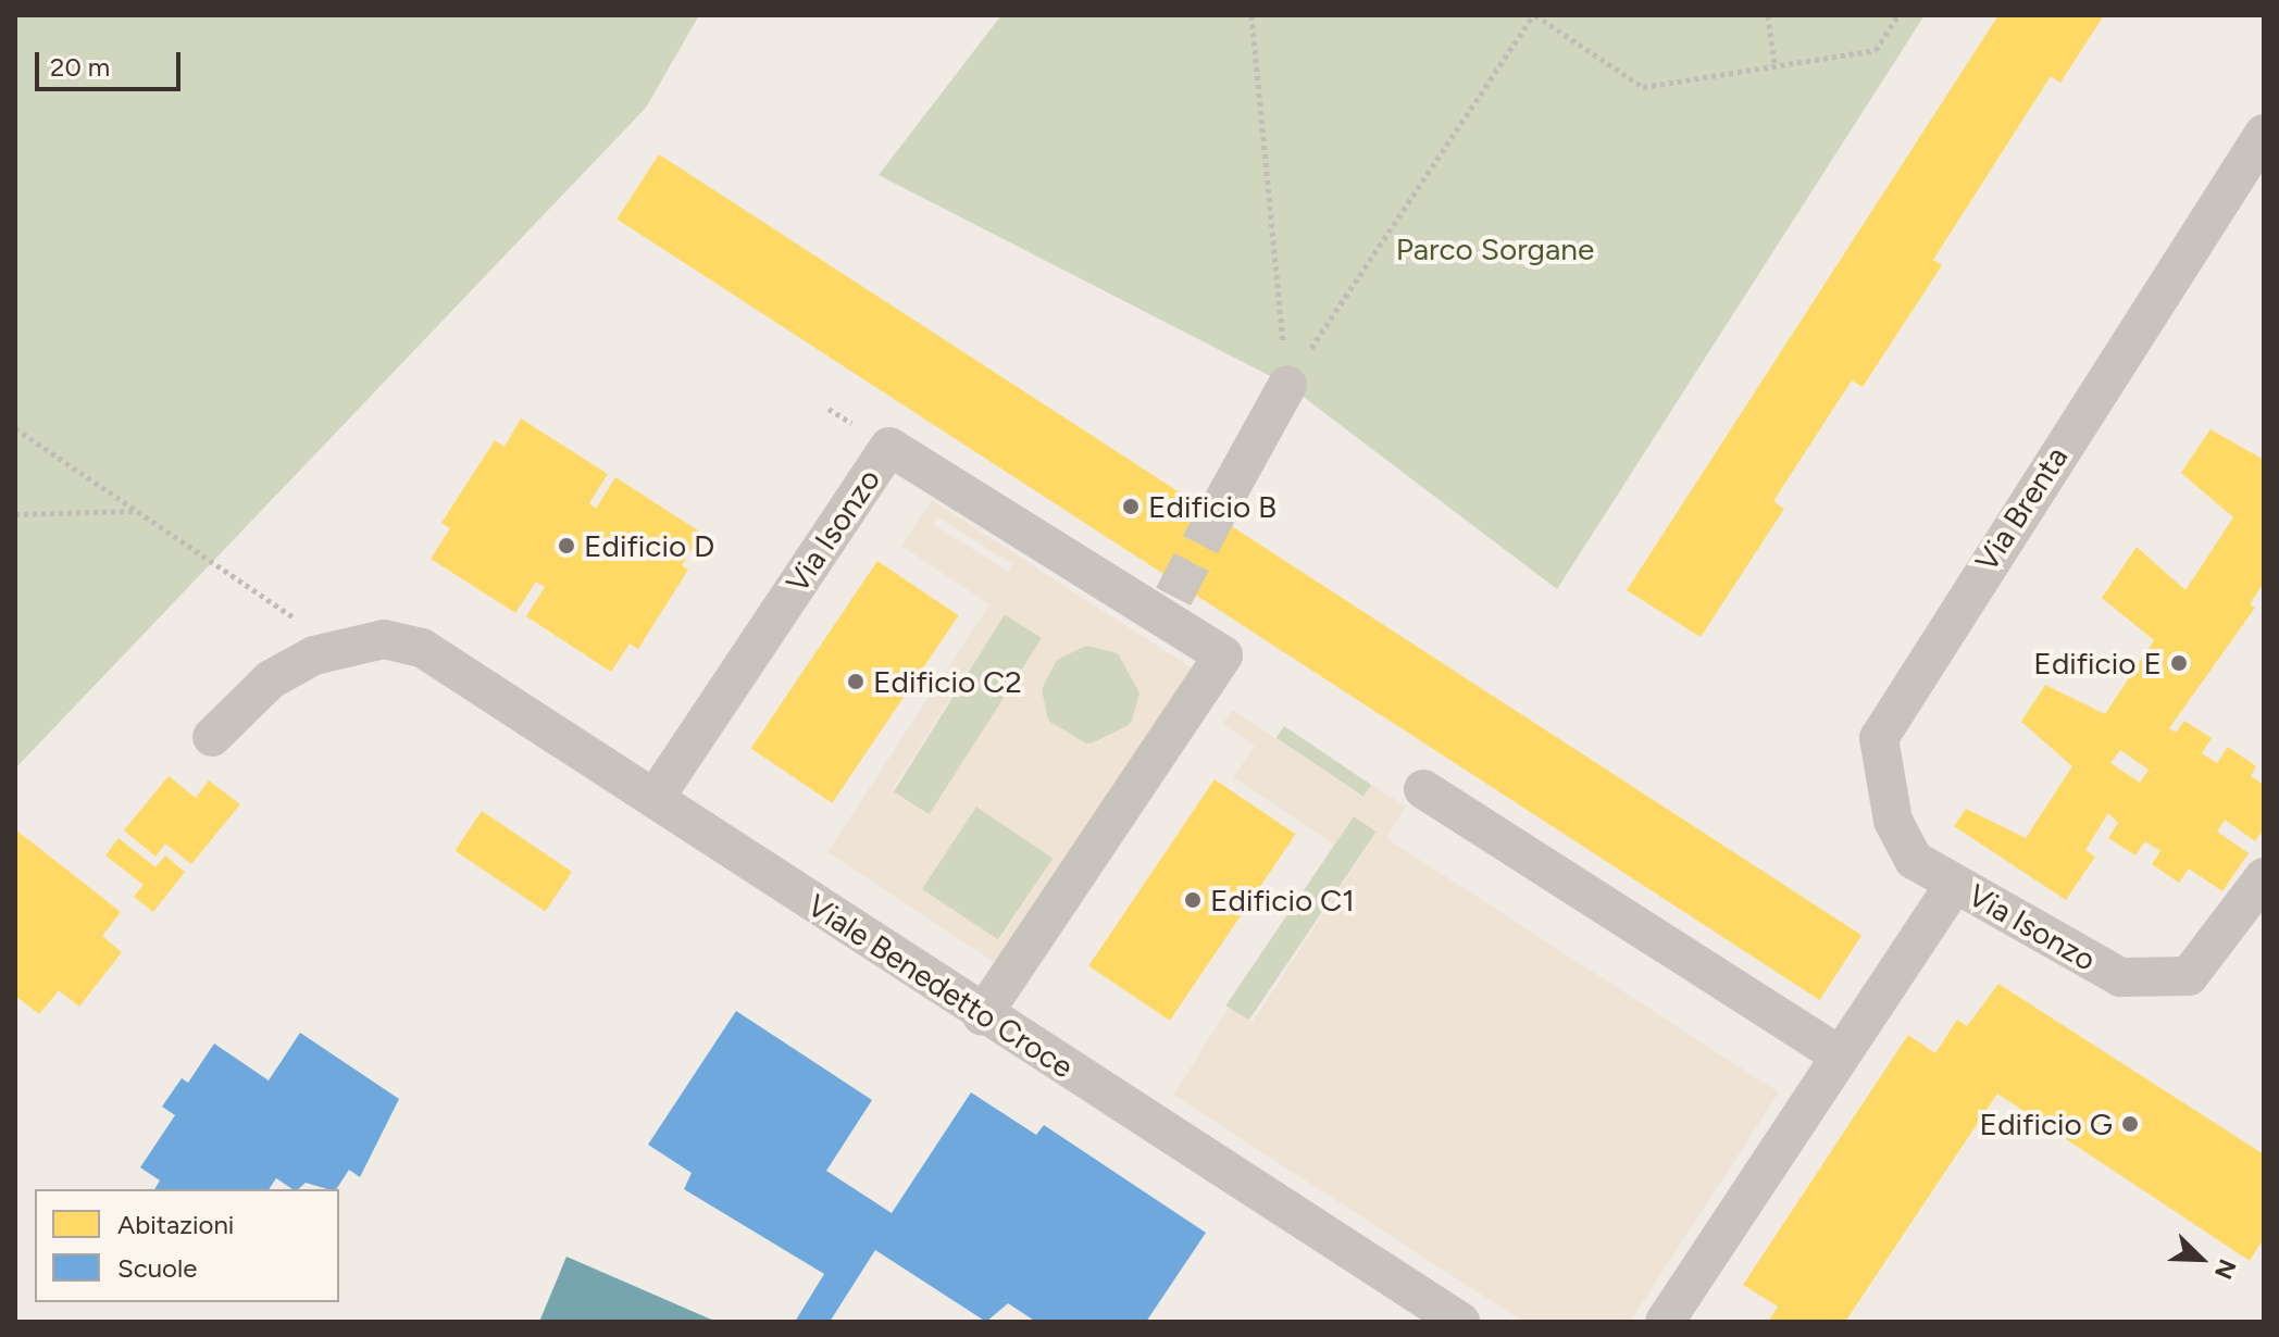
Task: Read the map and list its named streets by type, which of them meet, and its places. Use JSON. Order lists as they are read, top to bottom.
{
  "streets": {
    "street": ["Via Brenta", "Via Isonzo", "Viale Benedetto Croce"]
  },
  "crossings": [
    ["Via Brenta", "Via Isonzo"],
    ["Via Isonzo", "Viale Benedetto Croce"]
  ],
  "parks": ["Parco Sorgane"],
  "places": [
    "Edificio B",
    "Edificio D",
    "Edificio E",
    "Edificio C2",
    "Edificio C1",
    "Edificio G"
  ],
  "legend": ["Abitazioni", "Scuole"],
  "scale_bar": "20 m",
  "north": "bottom right"
}
